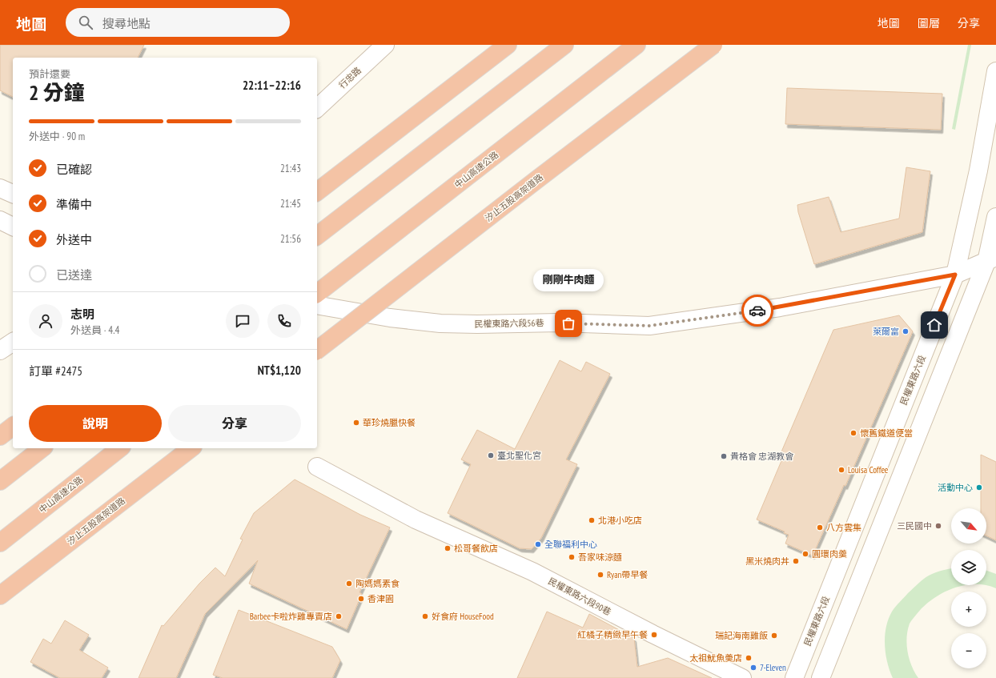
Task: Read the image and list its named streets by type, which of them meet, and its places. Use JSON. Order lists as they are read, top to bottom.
{
  "streets": {
    "highway": ["中山高速公路", "汐止五股高架道路"],
    "street": [
      "行忠路",
      "民權東路六段56巷",
      "民權東路六段",
      "民權東路六段90巷"
    ]
  },
  "crossings": [
    ["民權東路六段56巷", "民權東路六段"]
  ],
  "places": [
    "剛剛牛肉麵",
    "萊爾富",
    "華珍燒臘快餐",
    "懷舊鐵道便當",
    "臺北聖化宮",
    "貴格會 忠湖教會",
    "Louisa Coffee",
    "活動中心",
    "北港小吃店",
    "三民國中",
    "八方雲集",
    "全聯福利中心",
    "松哥餐飲店",
    "圓環肉羹",
    "吾家味涼麵",
    "黑米燒肉丼",
    "Ryan帶早餐",
    "陶媽媽素食",
    "香津園",
    "Barbee卡啦炸雞專賣店",
    "好食府 HouseFood",
    "紅橘子精緻早午餐",
    "瑞記海南雞飯",
    "太祖魷魚羮店",
    "7-Eleven"
  ],
  "north": "bottom right",
  "page": {
    "header": "地圖",
    "search": "搜尋地點",
    "nav": ["地圖", "圖層", "分享"],
    "heading": ["2 分鐘", "預計還要", "22:11–22:16"],
    "panel": [
      "志明",
      "外送員 · 4.4",
      "訂單 #2475",
      "NT$1,120"
    ],
    "bar": "外送中 · 90 m",
    "list": [
      ["已確認", "21:43"],
      ["準備中", "21:45"],
      ["外送中", "21:56"],
      "已送達"
    ],
    "bubble": "剛剛牛肉麵",
    "buttons": ["說明", "分享"],
    "map_buttons": ["+", "−"]
  }
}
